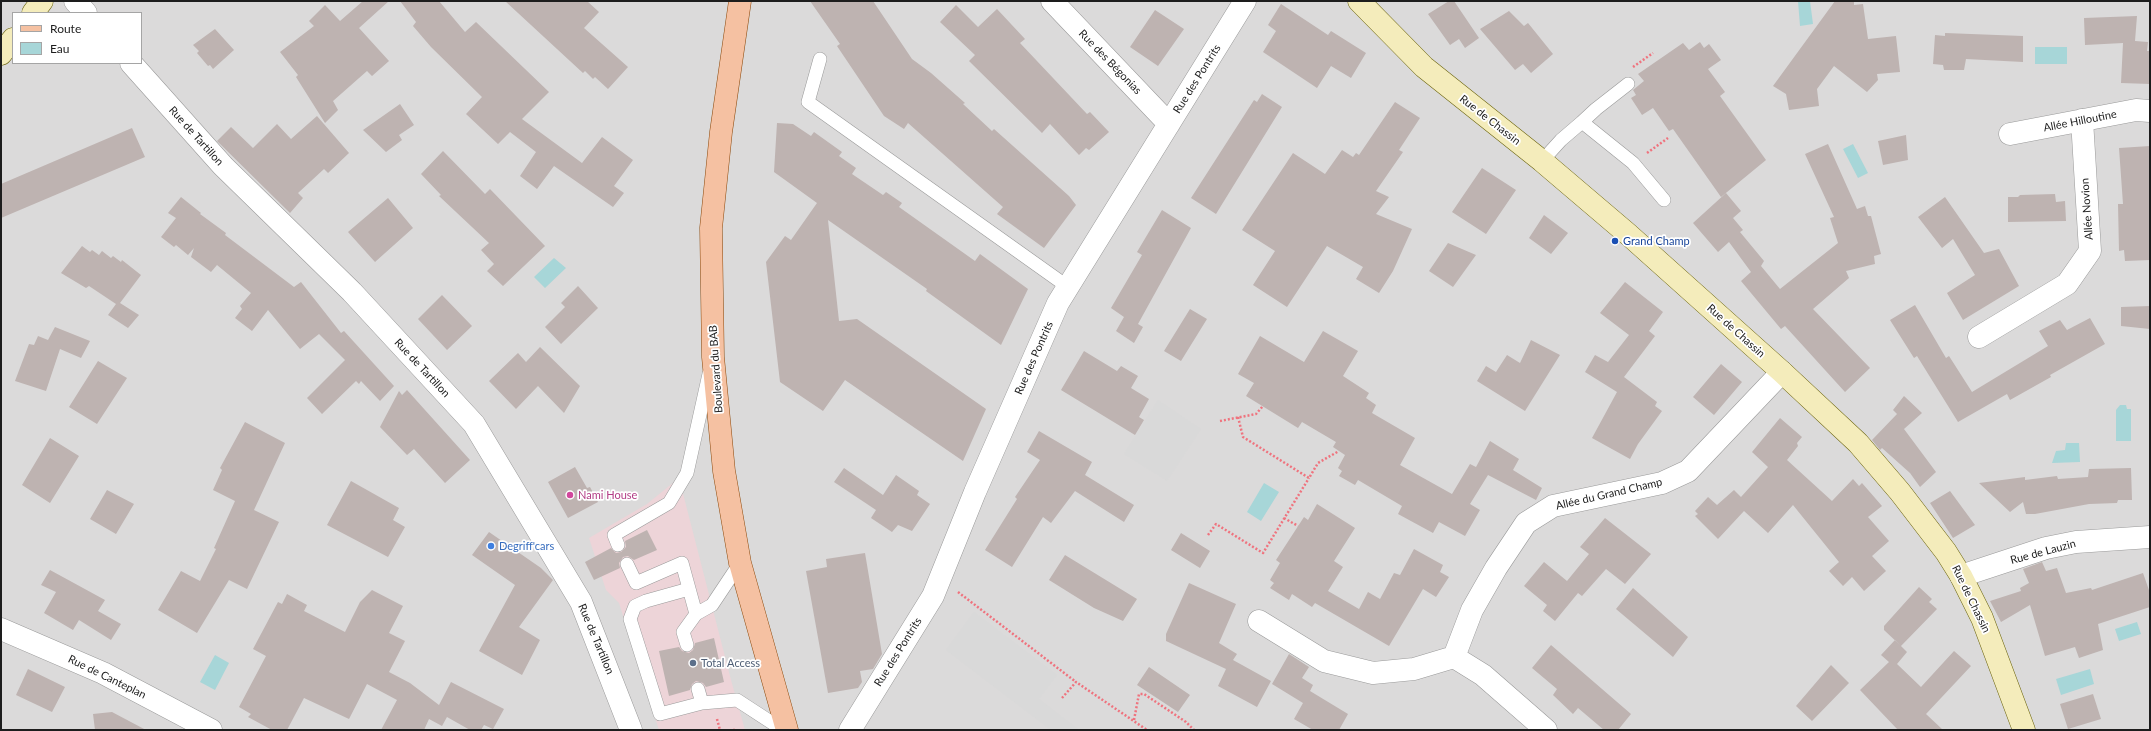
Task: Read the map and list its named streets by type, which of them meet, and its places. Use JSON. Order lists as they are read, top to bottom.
{
  "streets": {
    "main road": ["Rue de Chassin", "Boulevard du BAB"],
    "street": [
      "Rue des Bégonias",
      "Rue des Pontrits",
      "Allée Hilloutine",
      "Rue de Tartillon",
      "Allée Novion",
      "Allée du Grand Champ",
      "Rue de Lauzin",
      "Rue de Canteplan"
    ]
  },
  "crossings": [
    ["Rue des Bégonias", "Rue des Pontrits"],
    ["Rue de Chassin", "Allée du Grand Champ"],
    ["Rue de Chassin", "Rue de Lauzin"],
    ["Allée Hilloutine", "Allée Novion"]
  ],
  "places": [
    "Grand Champ",
    "Nami House",
    "Degriff'cars",
    "Total Access"
  ],
  "legend": ["Route", "Eau"]
}
